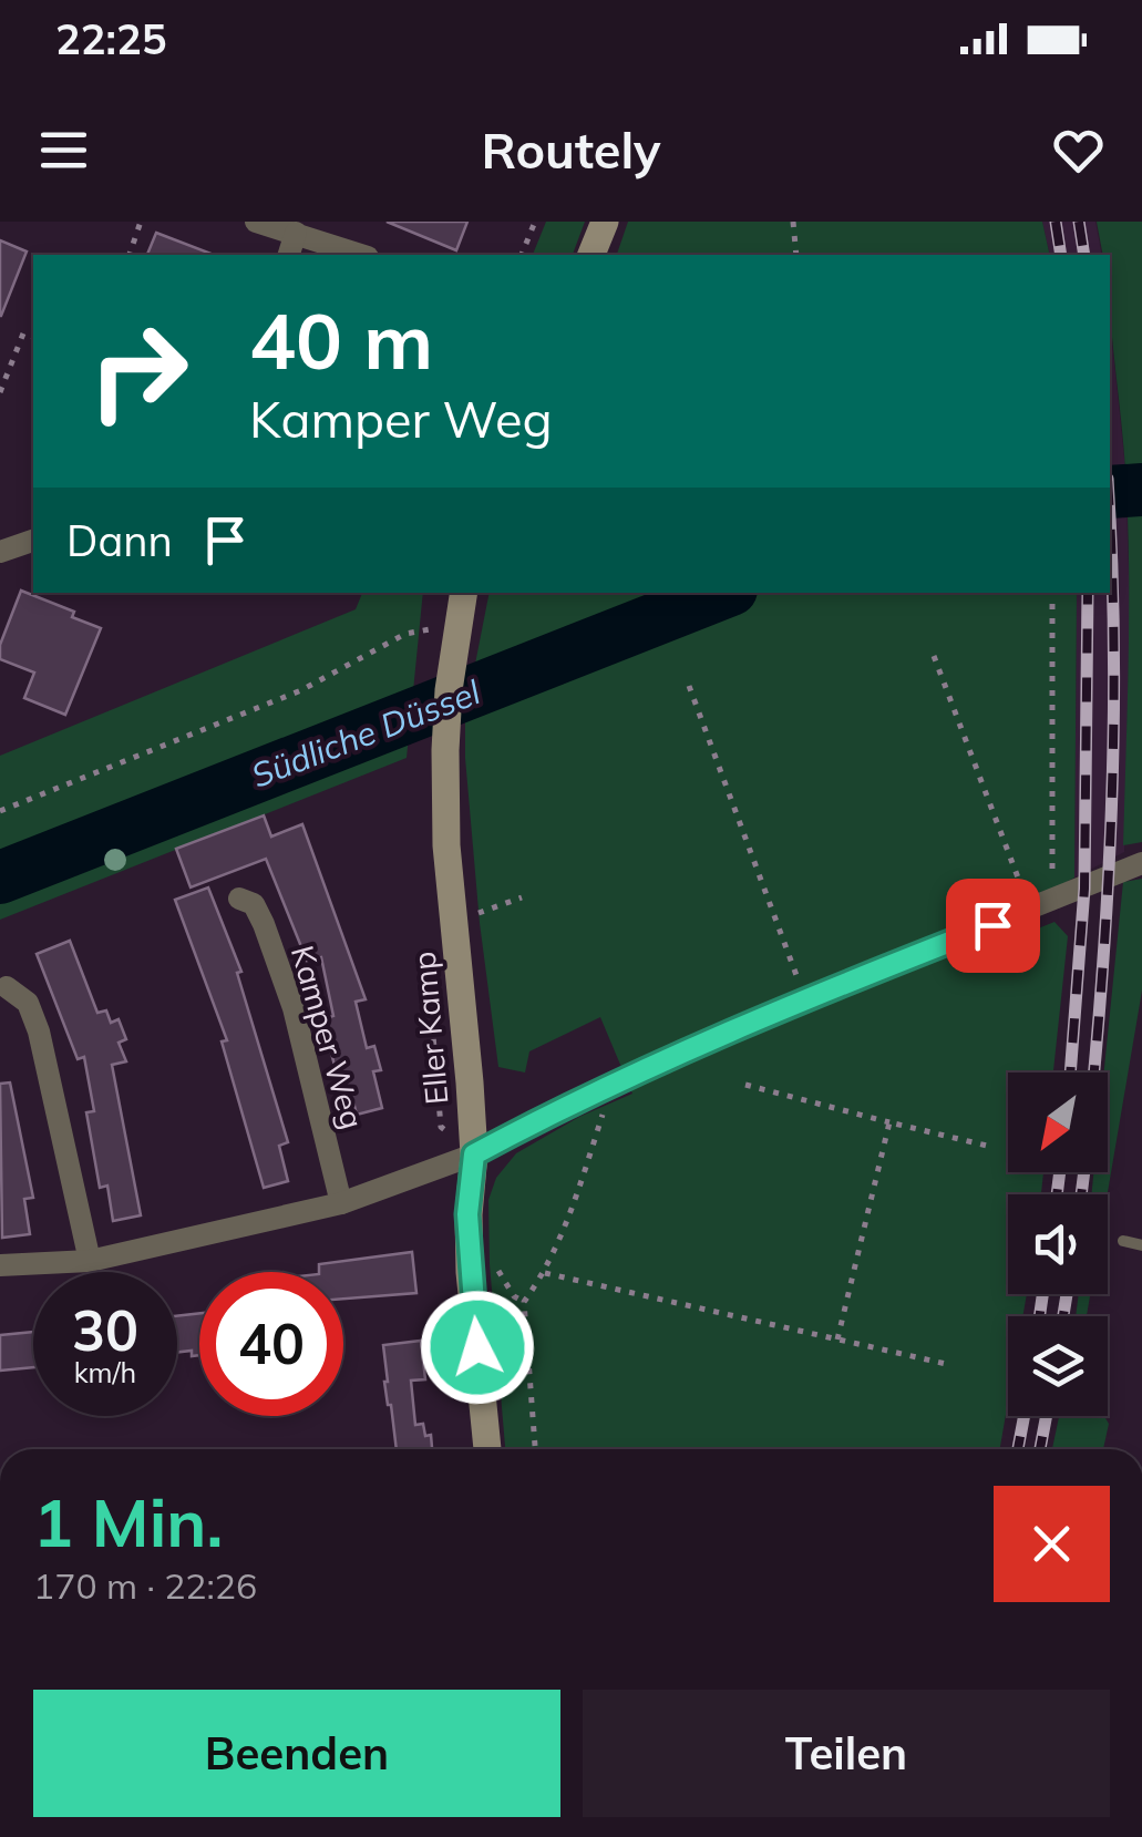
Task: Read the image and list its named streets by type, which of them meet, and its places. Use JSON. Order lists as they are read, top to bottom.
{
  "streets": {
    "street": ["Eller Kamp", "Kamper Weg"]
  },
  "water": ["Südliche Düssel"],
  "north": "bottom left",
  "page": {
    "status": "22:25",
    "header": "Routely",
    "turn": ["40 m", "Kamper Weg"],
    "then": "Dann",
    "speed": "30 km/h",
    "limit": "40",
    "heading": ["1 Min.", "170 m · 22:26"],
    "buttons": ["Beenden", "Teilen"]
  }
}
